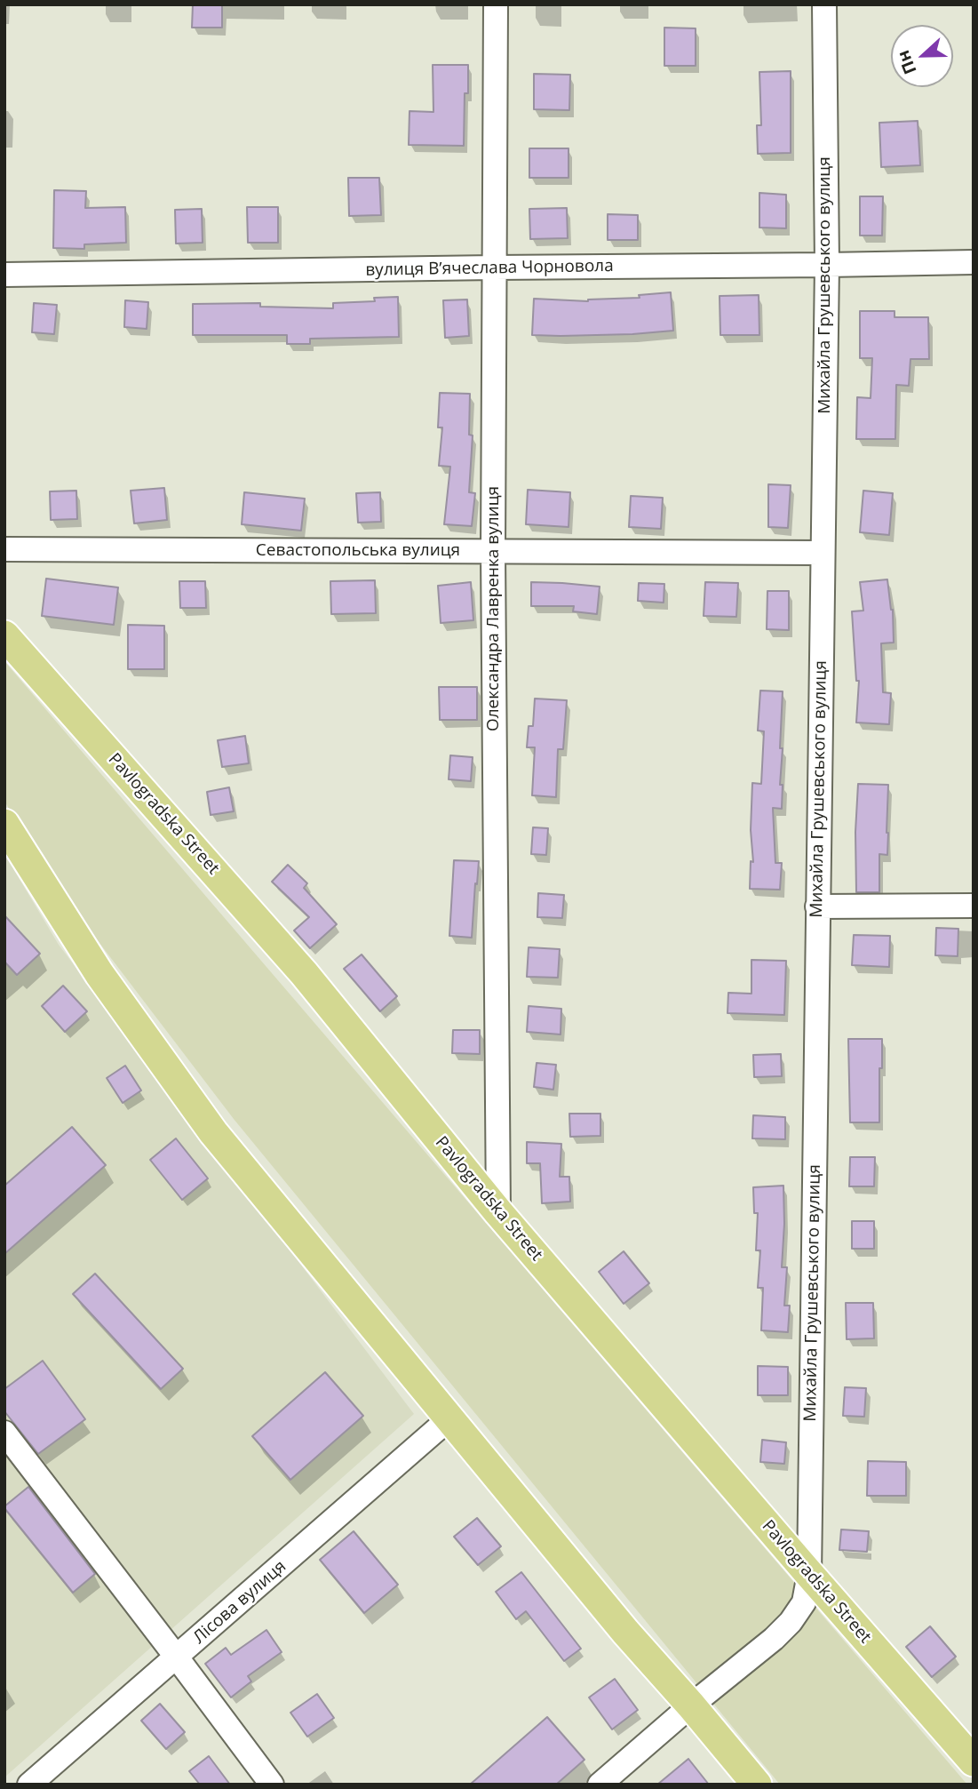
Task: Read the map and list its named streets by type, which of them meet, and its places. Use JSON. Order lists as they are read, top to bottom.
{
  "streets": {
    "main road": ["Pavlogradska Street"],
    "street": [
      "вулиця В’ячеслава Чорновола",
      "Михайла Грушевського вулиця",
      "Севастопольська вулиця",
      "Олександра Лавренка вулиця",
      "Лісова вулиця"
    ]
  },
  "crossings": [
    ["вулиця В’ячеслава Чорновола", "Михайла Грушевського вулиця"],
    ["вулиця В’ячеслава Чорновола", "Олександра Лавренка вулиця"],
    ["Михайла Грушевського вулиця", "Севастопольська вулиця"],
    ["Михайла Грушевського вулиця", "Pavlogradska Street"],
    ["Севастопольська вулиця", "Олександра Лавренка вулиця"],
    ["Олександра Лавренка вулиця", "Pavlogradska Street"]
  ],
  "north": "left"
}
